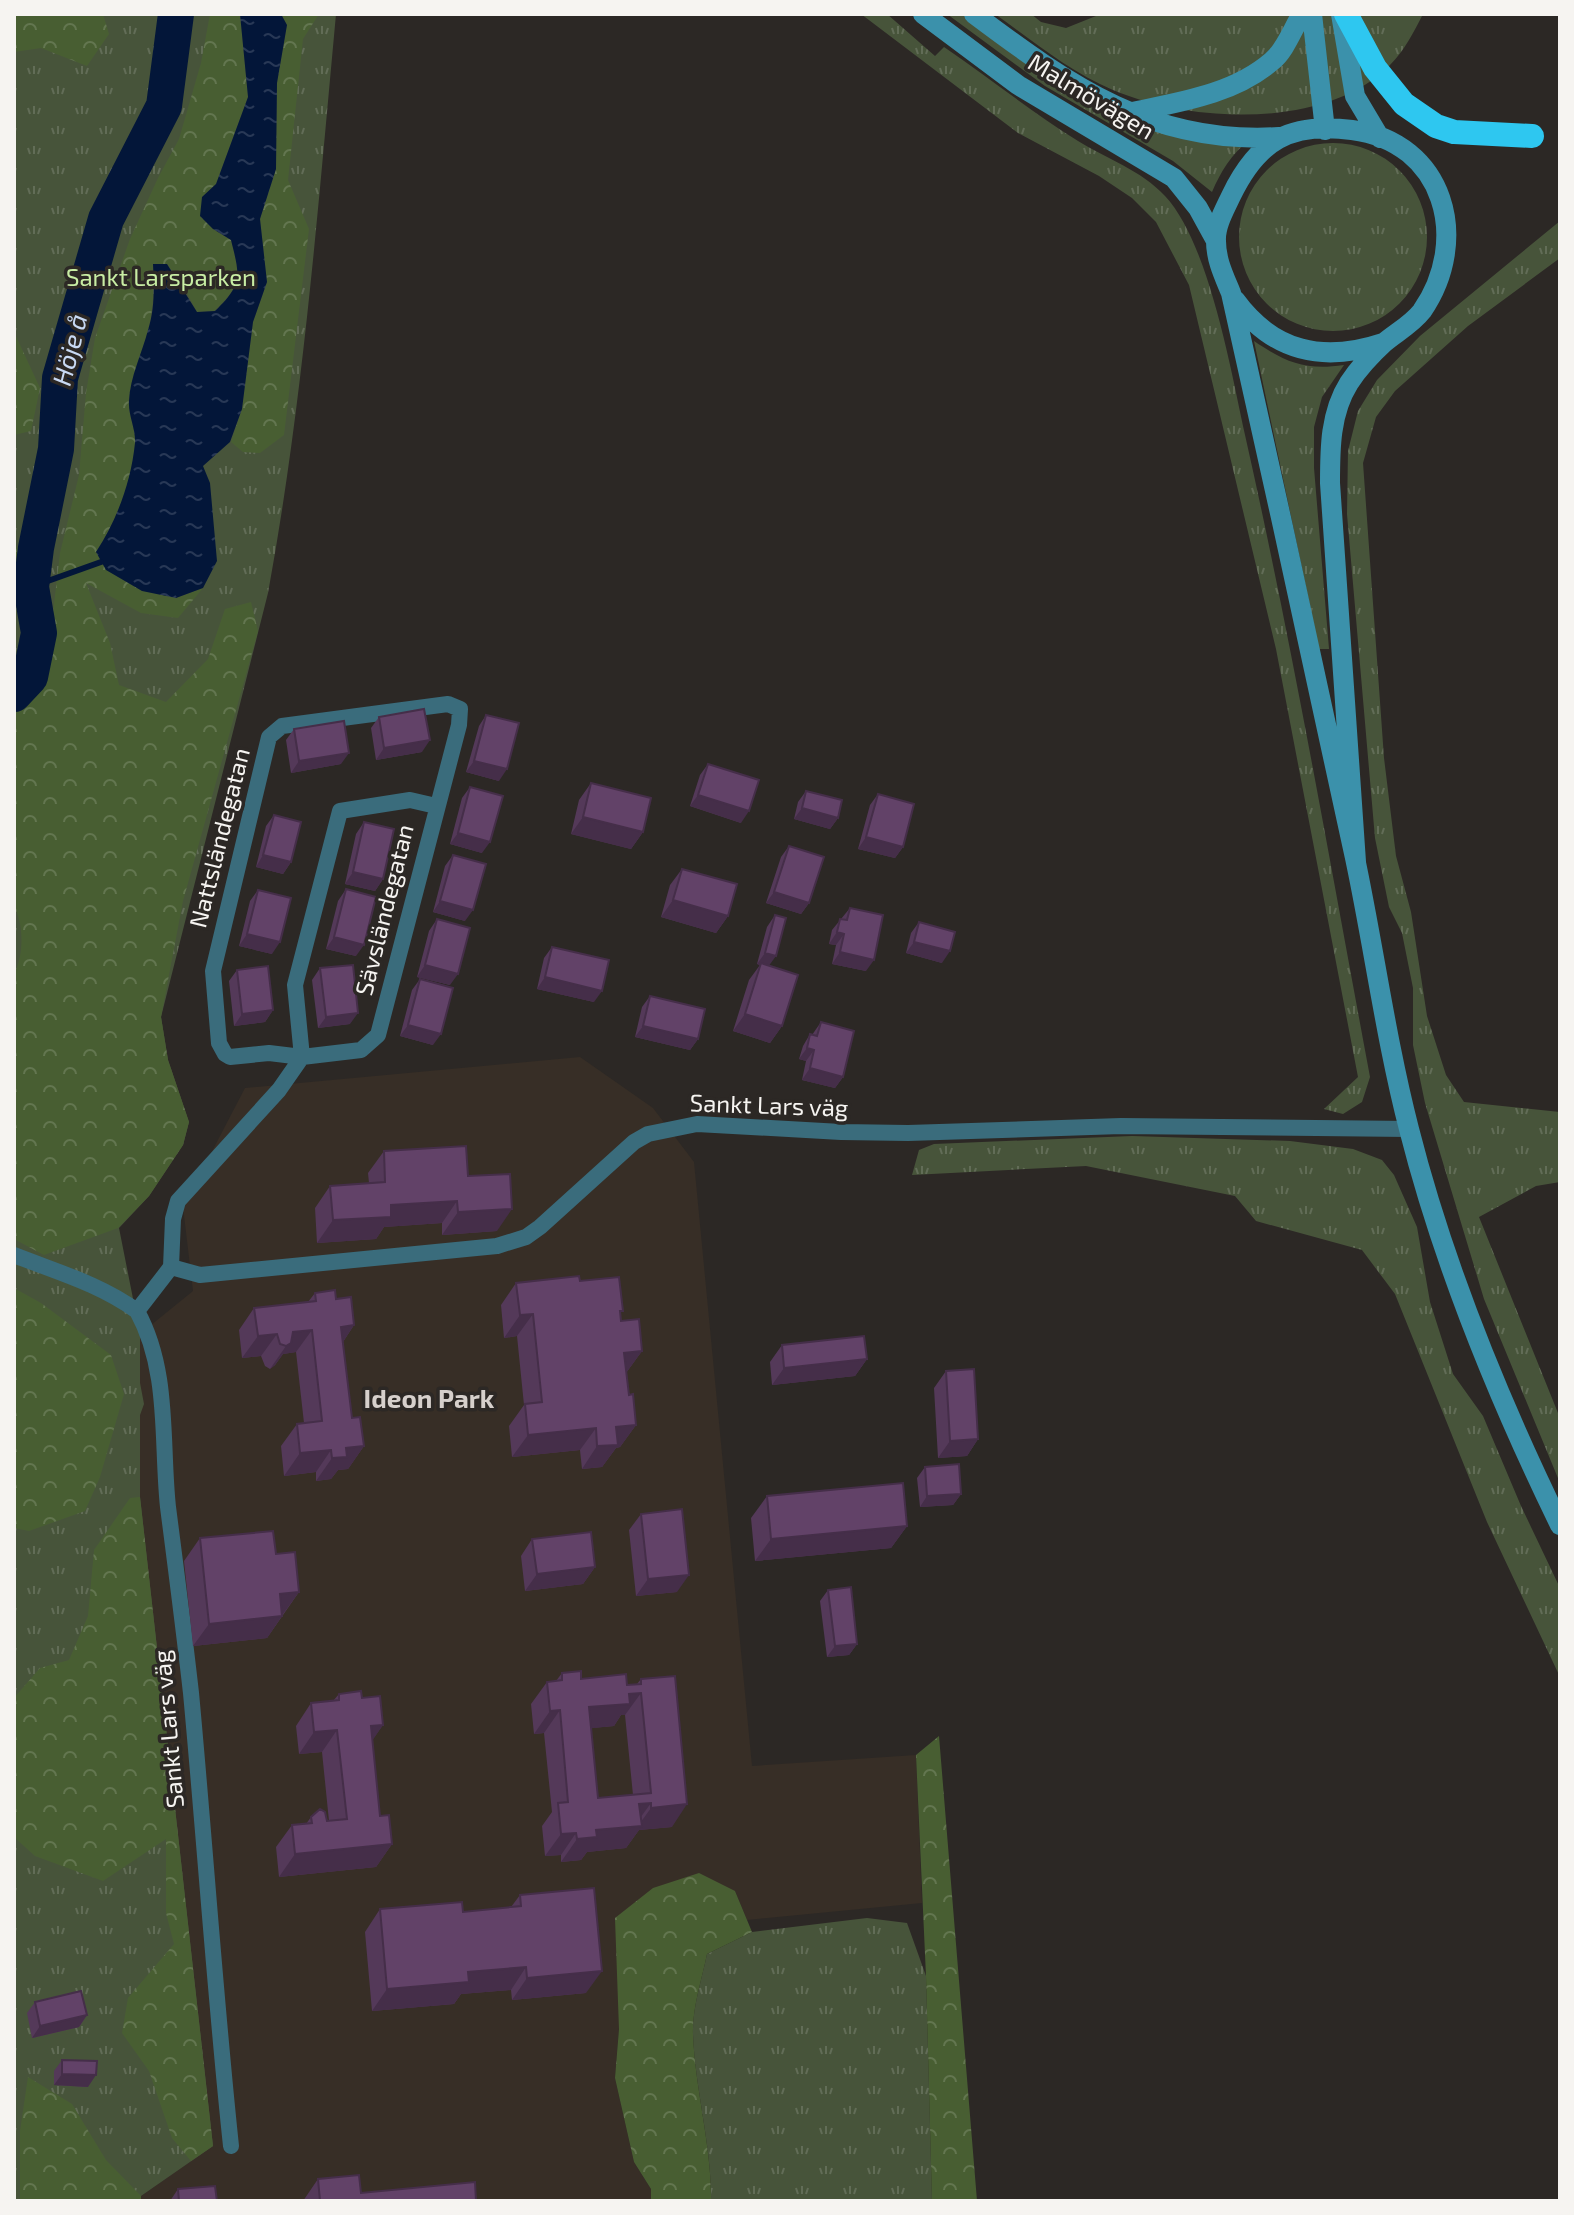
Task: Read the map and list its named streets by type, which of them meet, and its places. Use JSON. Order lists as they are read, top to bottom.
{
  "streets": {
    "main road": ["Malmövägen"],
    "street": ["Nattsländegatan", "Sävsländegatan", "Sankt Lars väg"]
  },
  "crossings": [
    ["Nattsländegatan", "Sävsländegatan"]
  ],
  "districts": ["Ideon Park"],
  "water": ["Höje å"],
  "parks": ["Sankt Larsparken"]
}
